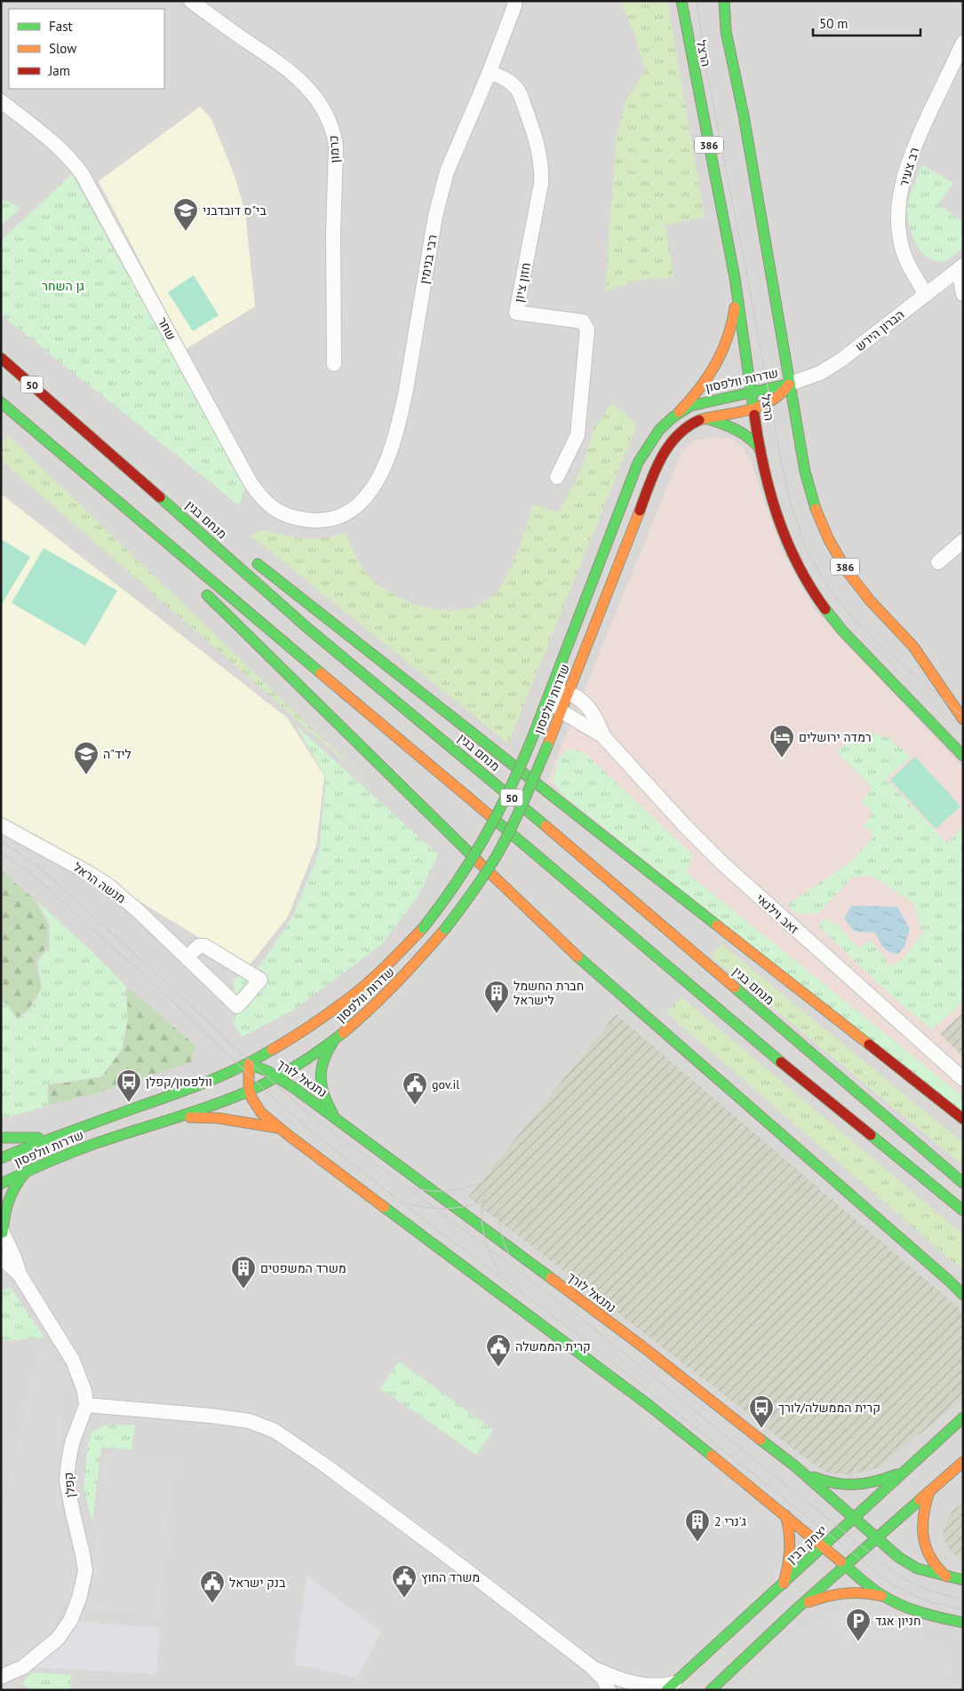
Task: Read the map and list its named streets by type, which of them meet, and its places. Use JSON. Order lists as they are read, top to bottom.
{
  "streets": {
    "main road": [
      "הרצל",
      "386",
      "שדרות וולפסון",
      "50",
      "מנחם בגין",
      "נתנאל לורך",
      "יצחק רבין"
    ],
    "street": [
      "כרמון",
      "רב צעיר",
      "רבי בנימין",
      "חזון ציון",
      "שחר",
      "הברון הירש",
      "מנשה הראל",
      "זאב וילנאי",
      "קפלן"
    ]
  },
  "crossings": [
    ["הרצל", "הברון הירש"],
    ["הרצל", "שדרות וולפסון"],
    ["רב צעיר", "הברון הירש"],
    ["רבי בנימין", "חזון ציון"],
    ["רבי בנימין", "שחר"],
    ["הברון הירש", "שדרות וולפסון"],
    ["שדרות וולפסון", "זאב וילנאי"],
    ["שדרות וולפסון", "נתנאל לורך"],
    ["נתנאל לורך", "יצחק רבין"]
  ],
  "parks": ["גן השחר"],
  "places": {
    "school or university": ["בי\"ס דובדבני", "ליד\"ה"],
    "hotel": ["רמדה ירושלים"],
    "building": ["חברת החשמל לישראל", "משרד המשפטים", "ג'נרי 2"],
    "bus stop": ["וולפסון/קפלן", "קרית הממשלה/לורך"],
    "public building": [
      "gov.il",
      "קרית הממשלה",
      "משרד החוץ",
      "בנק ישראל"
    ],
    "parking": ["חניון אגד"]
  },
  "legend": ["Fast", "Slow", "Jam"],
  "scale_bar": "50 m"
}
